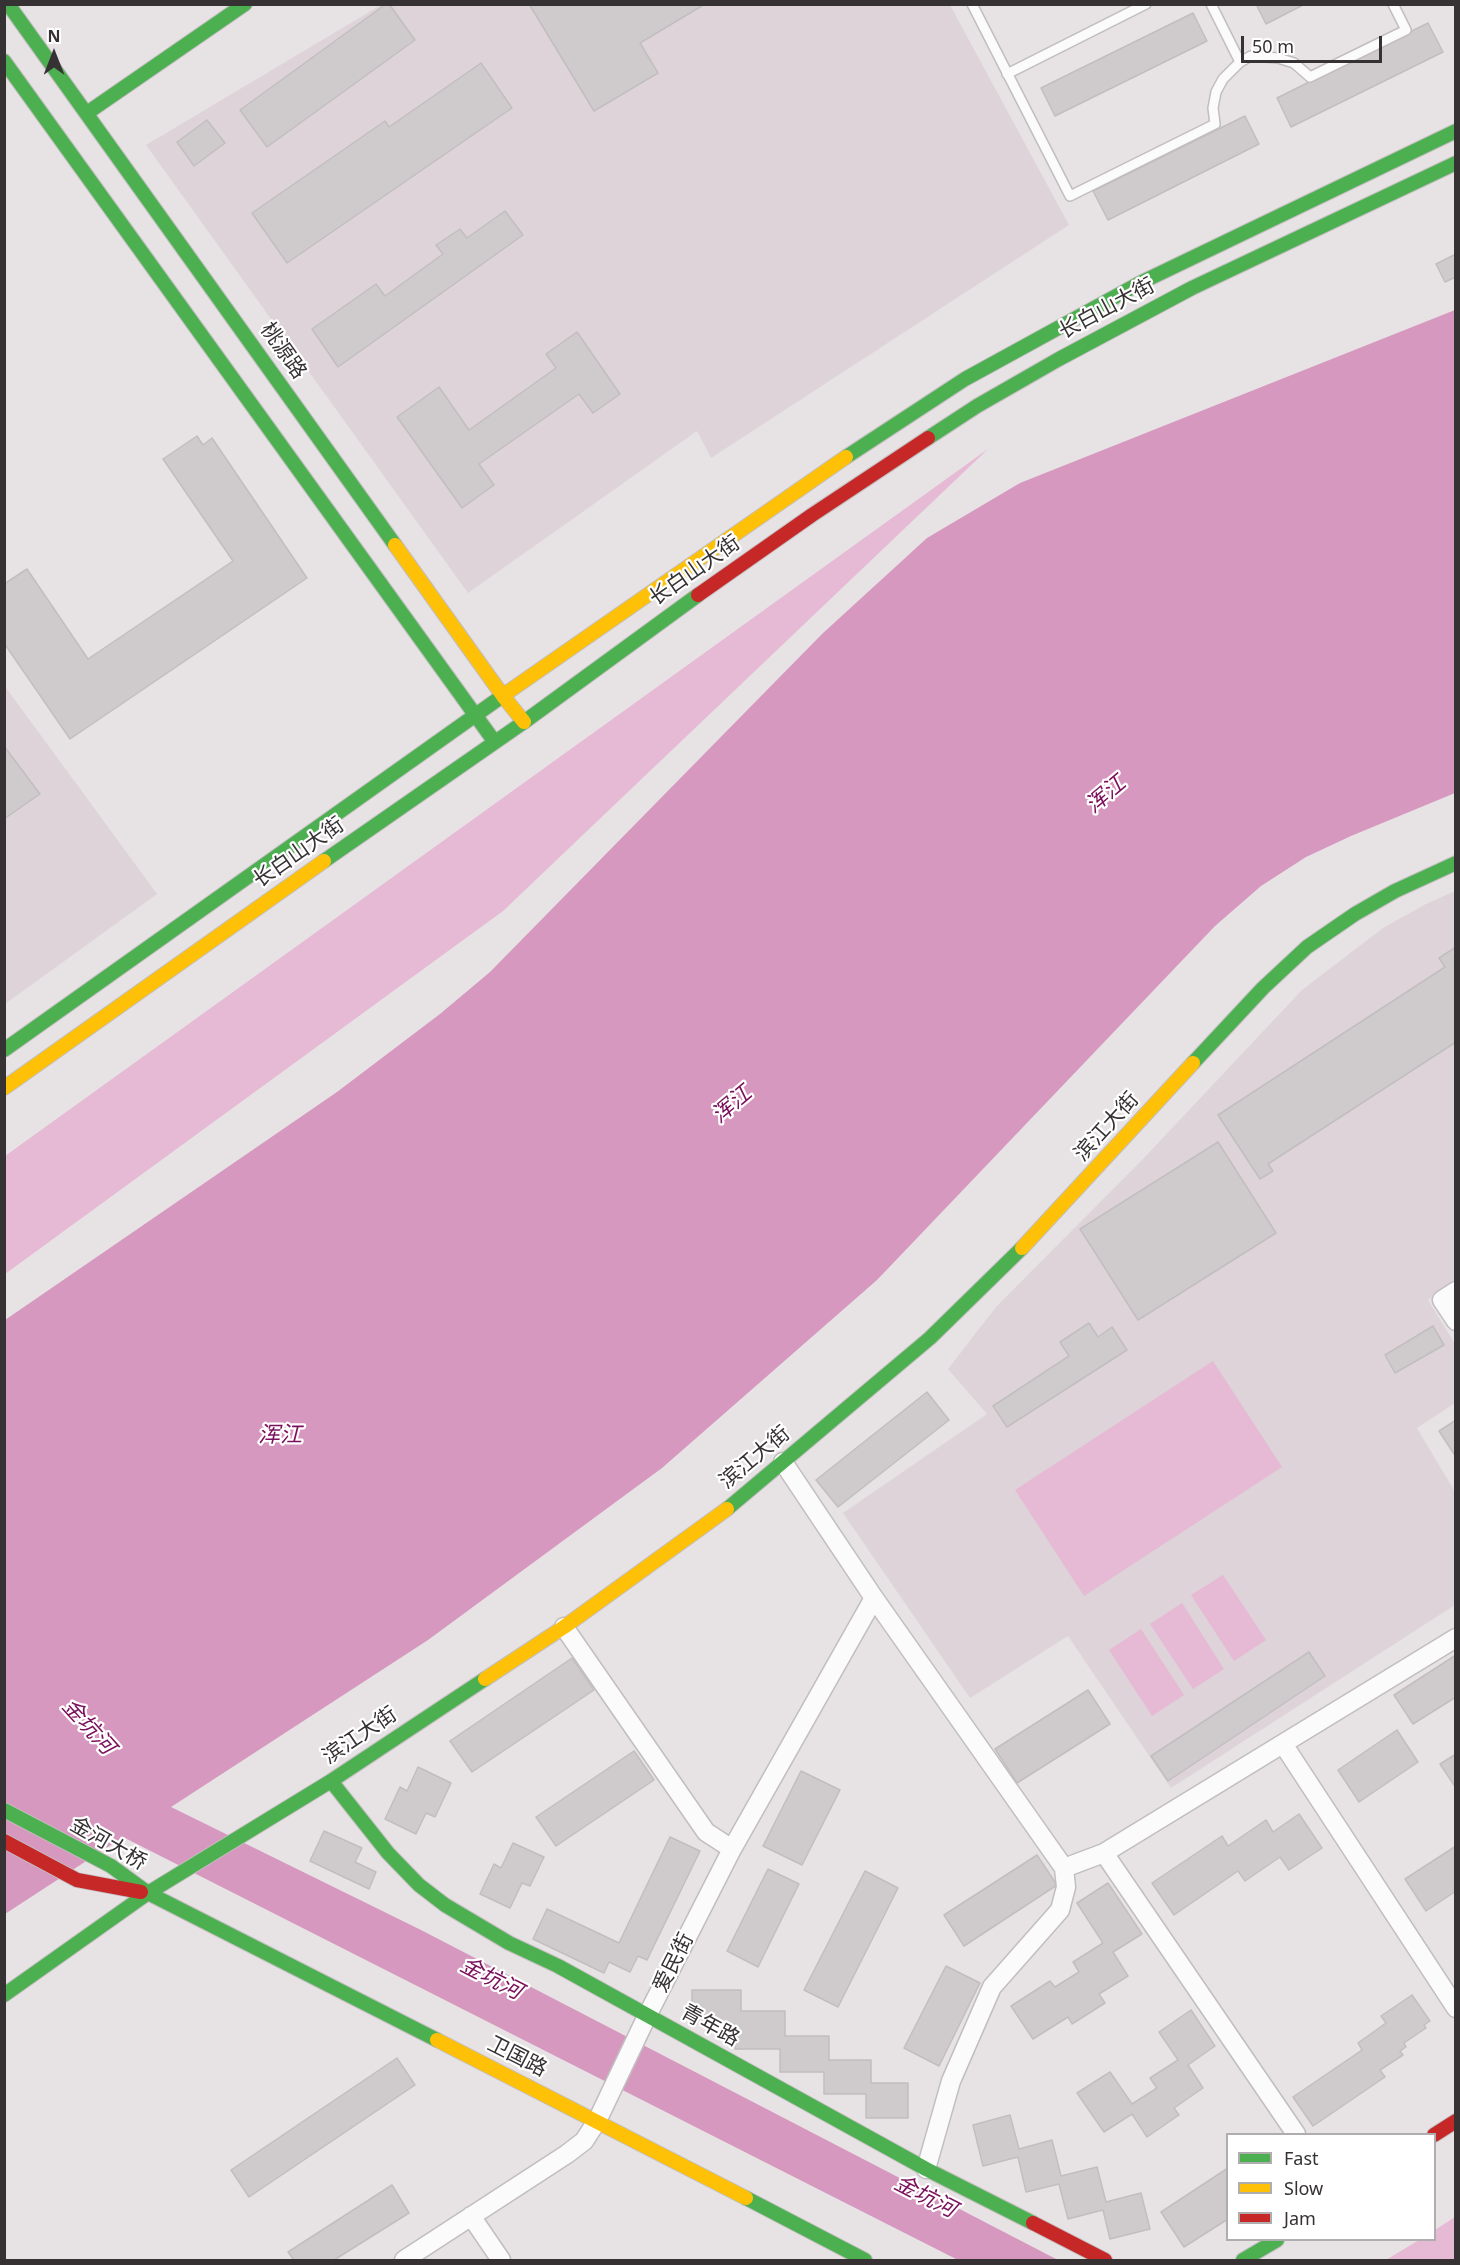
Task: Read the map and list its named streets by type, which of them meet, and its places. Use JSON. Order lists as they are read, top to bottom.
{
  "streets": {
    "street": [
      "长白山大街",
      "桃源路",
      "滨江大街",
      "金河大桥",
      "爱民街",
      "青年路",
      "卫国路"
    ]
  },
  "crossings": [
    ["长白山大街", "桃源路"],
    ["滨江大街", "金河大桥"],
    ["滨江大街", "青年路"],
    ["滨江大街", "卫国路"],
    ["金河大桥", "卫国路"],
    ["爱民街", "青年路"],
    ["爱民街", "卫国路"]
  ],
  "water": ["浑江", "金坑河"],
  "legend": ["Fast", "Slow", "Jam"],
  "scale_bar": "50 m",
  "north": "top"
}
